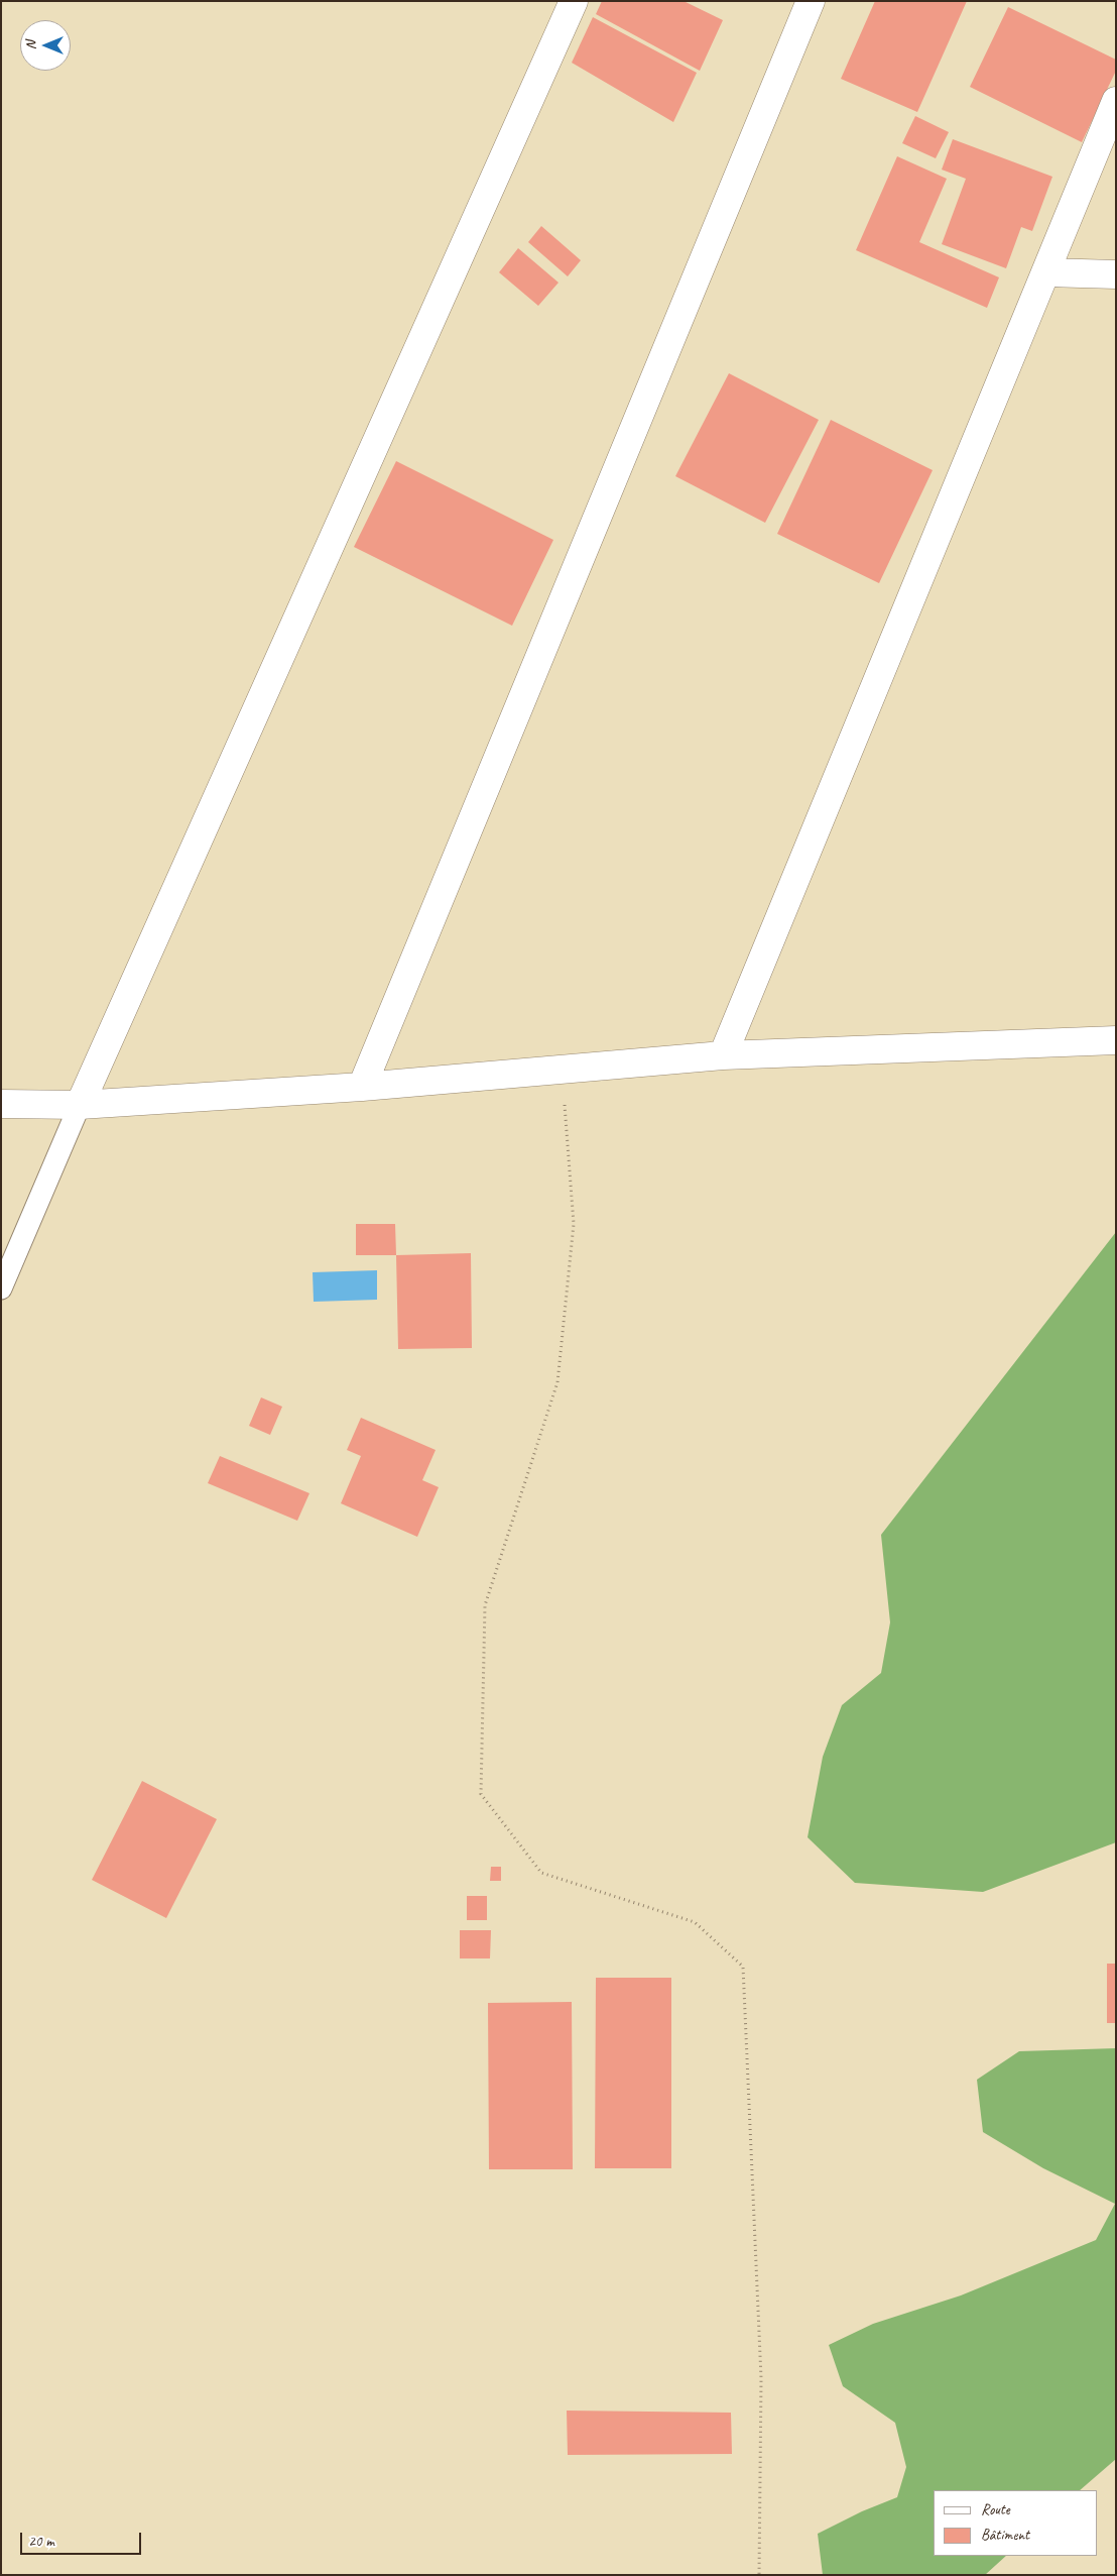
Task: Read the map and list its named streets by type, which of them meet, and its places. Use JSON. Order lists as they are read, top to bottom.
{
  "legend": ["Route", "Bâtiment"],
  "scale_bar": "20 m",
  "north": "left"
}
